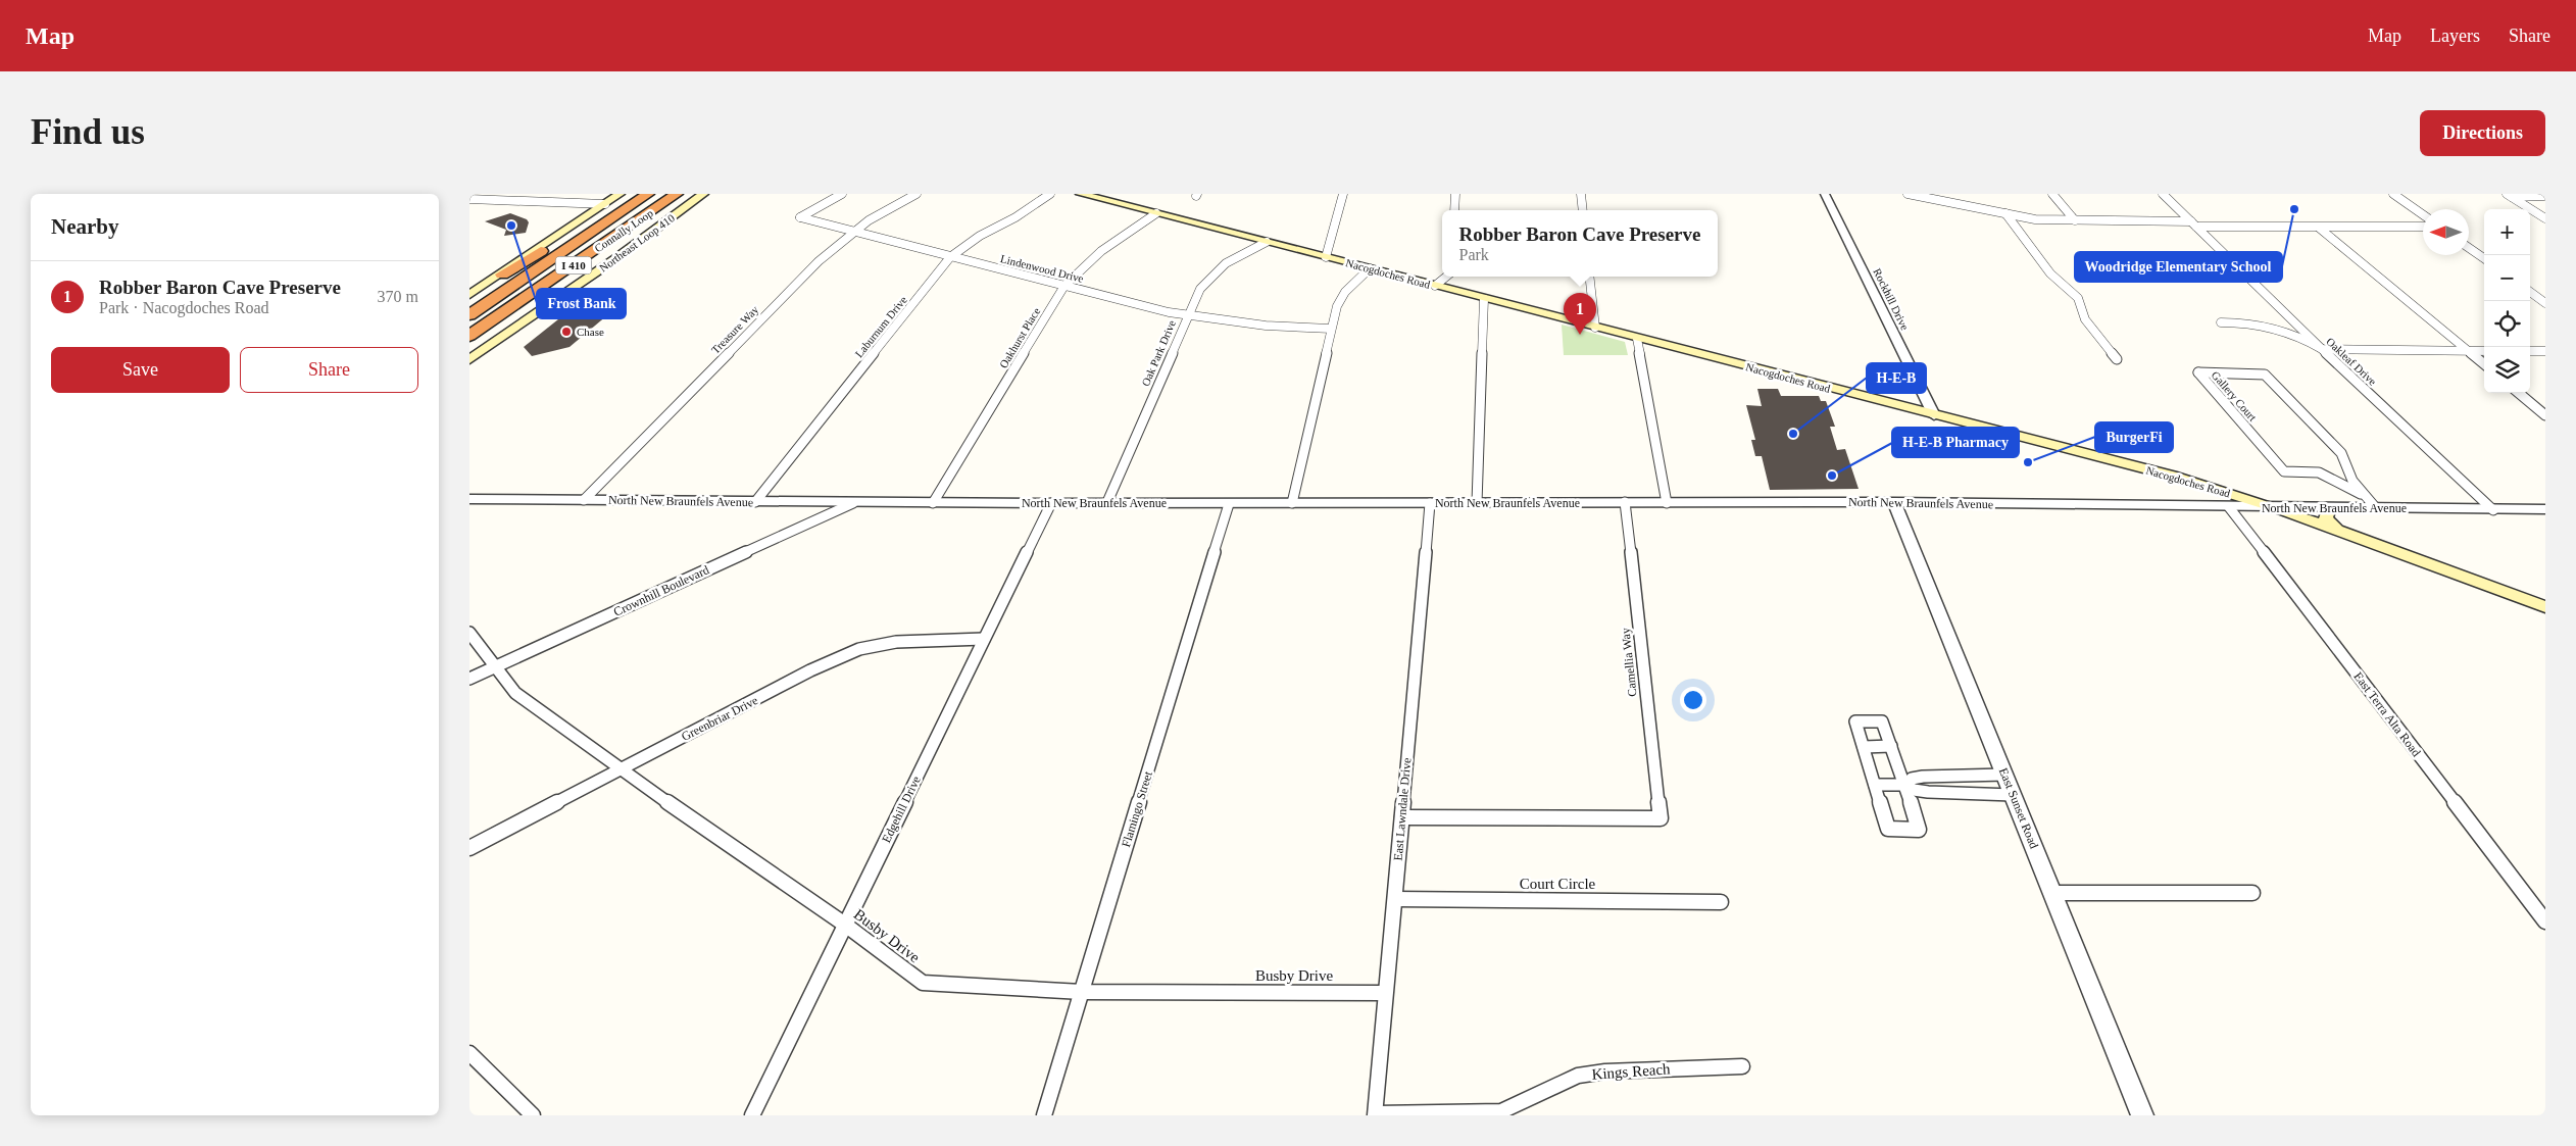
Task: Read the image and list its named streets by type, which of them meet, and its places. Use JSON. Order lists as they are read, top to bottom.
{
  "streets": {
    "highway": ["Connally Loop", "I 410"],
    "main road": ["Northeast Loop 410", "Nacogdoches Road"],
    "street": [
      "Lindenwood Drive",
      "Rockhill Drive",
      "Laburnum Drive",
      "Treasure Way",
      "Oakhurst Place",
      "Oak Park Drive",
      "Oakleaf Drive",
      "Gallery Court",
      "North New Braunfels Avenue",
      "Crownhill Boulevard",
      "Camellia Way",
      "East Terra Alta Road",
      "Greenbriar Drive",
      "East Sunset Road",
      "Edgehill Drive",
      "Flamingo Street",
      "East Lawndale Drive",
      "Court Circle",
      "Busby Drive",
      "Kings Reach"
    ]
  },
  "crossings": [
    ["Lindenwood Drive", "Laburnum Drive"],
    ["Lindenwood Drive", "Treasure Way"],
    ["Lindenwood Drive", "Oakhurst Place"],
    ["Lindenwood Drive", "Oak Park Drive"],
    ["Nacogdoches Road", "Rockhill Drive"],
    ["Nacogdoches Road", "Oakhurst Place"],
    ["Nacogdoches Road", "Oak Park Drive"],
    ["Nacogdoches Road", "North New Braunfels Avenue"],
    ["Laburnum Drive", "North New Braunfels Avenue"],
    ["Treasure Way", "North New Braunfels Avenue"],
    ["Oakhurst Place", "North New Braunfels Avenue"],
    ["Oak Park Drive", "North New Braunfels Avenue"],
    ["Oakleaf Drive", "North New Braunfels Avenue"],
    ["Gallery Court", "North New Braunfels Avenue"],
    ["North New Braunfels Avenue", "Crownhill Boulevard"],
    ["North New Braunfels Avenue", "Camellia Way"],
    ["North New Braunfels Avenue", "East Terra Alta Road"],
    ["North New Braunfels Avenue", "East Sunset Road"],
    ["North New Braunfels Avenue", "Edgehill Drive"],
    ["North New Braunfels Avenue", "Flamingo Street"],
    ["North New Braunfels Avenue", "East Lawndale Drive"],
    ["Crownhill Boulevard", "Busby Drive"],
    ["Camellia Way", "East Lawndale Drive"],
    ["Greenbriar Drive", "Edgehill Drive"],
    ["Greenbriar Drive", "Busby Drive"],
    ["Edgehill Drive", "Busby Drive"],
    ["Flamingo Street", "Busby Drive"],
    ["East Lawndale Drive", "Court Circle"],
    ["East Lawndale Drive", "Busby Drive"],
    ["East Lawndale Drive", "Kings Reach"]
  ],
  "places": [
    "Woodridge Elementary School",
    "Frost Bank",
    "Chase",
    "H-E-B",
    "BurgerFi",
    "H-E-B Pharmacy"
  ],
  "north": "left",
  "page": {
    "header": "Map",
    "nav": ["Map", "Layers", "Share"],
    "buttons": [
      "Directions",
      ["Save", "Share"]
    ],
    "title": "Find us",
    "heading": "Nearby",
    "map_buttons": ["+", "−"],
    "popup": ["Robber Baron Cave Preserve", "Park"],
    "list": [
      {
        "mark": "1",
        "name": "Robber Baron Cave Preserve",
        "note": "Park · Nacogdoches Road",
        "value": "370 m"
      }
    ],
    "pins": "1"
  }
}
